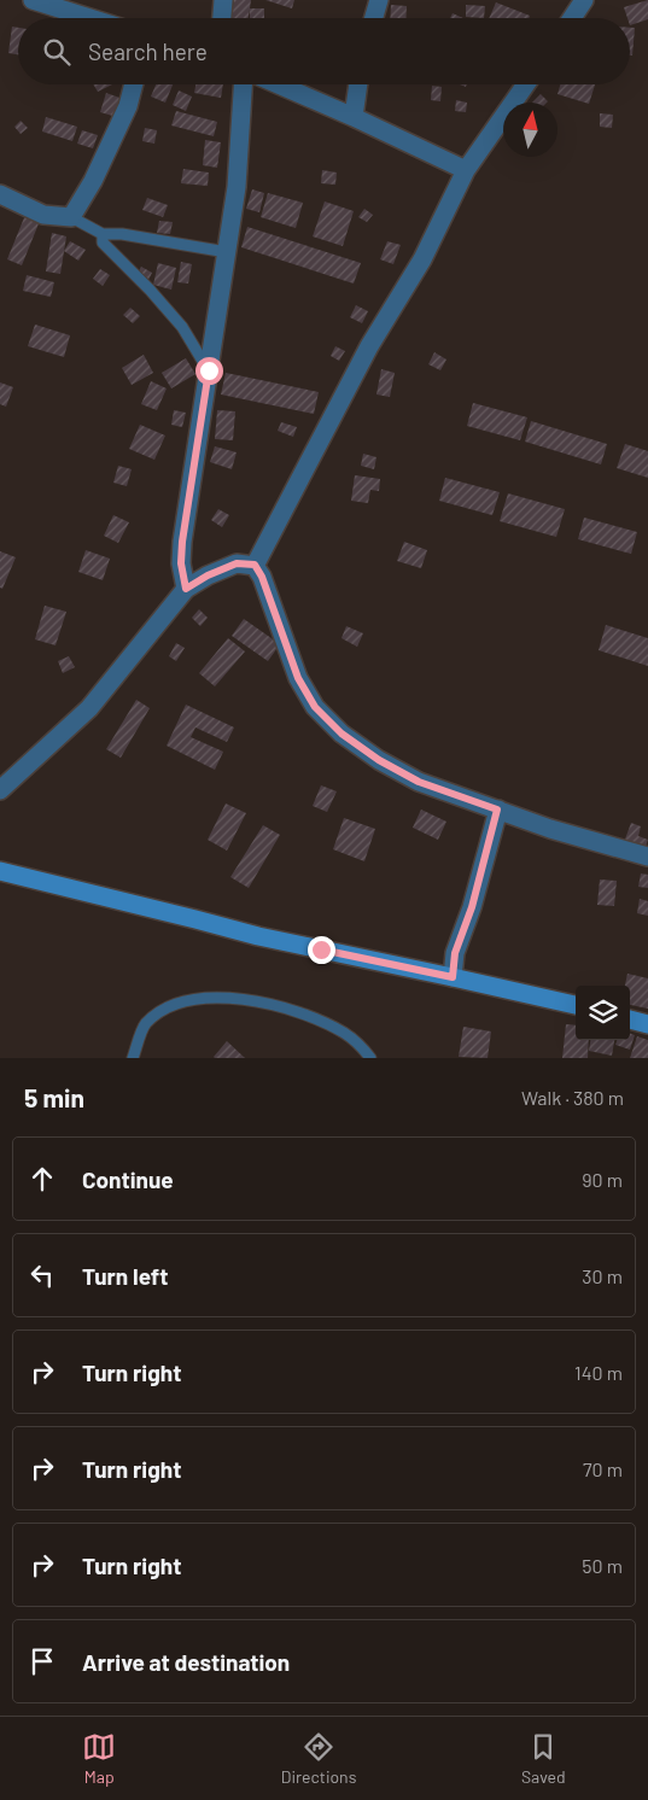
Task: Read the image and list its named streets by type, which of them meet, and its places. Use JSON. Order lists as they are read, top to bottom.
{
  "north": "top",
  "page": {
    "search": "Search here",
    "heading": ["5 min", "Walk · 380 m"],
    "list": [
      ["Continue", "90 m"],
      ["Turn left", "30 m"],
      ["Turn right", "140 m"],
      ["Turn right", "70 m"],
      ["Turn right", "50 m"],
      "Arrive at destination"
    ],
    "nav": ["Map", "Directions", "Saved"]
  }
}
